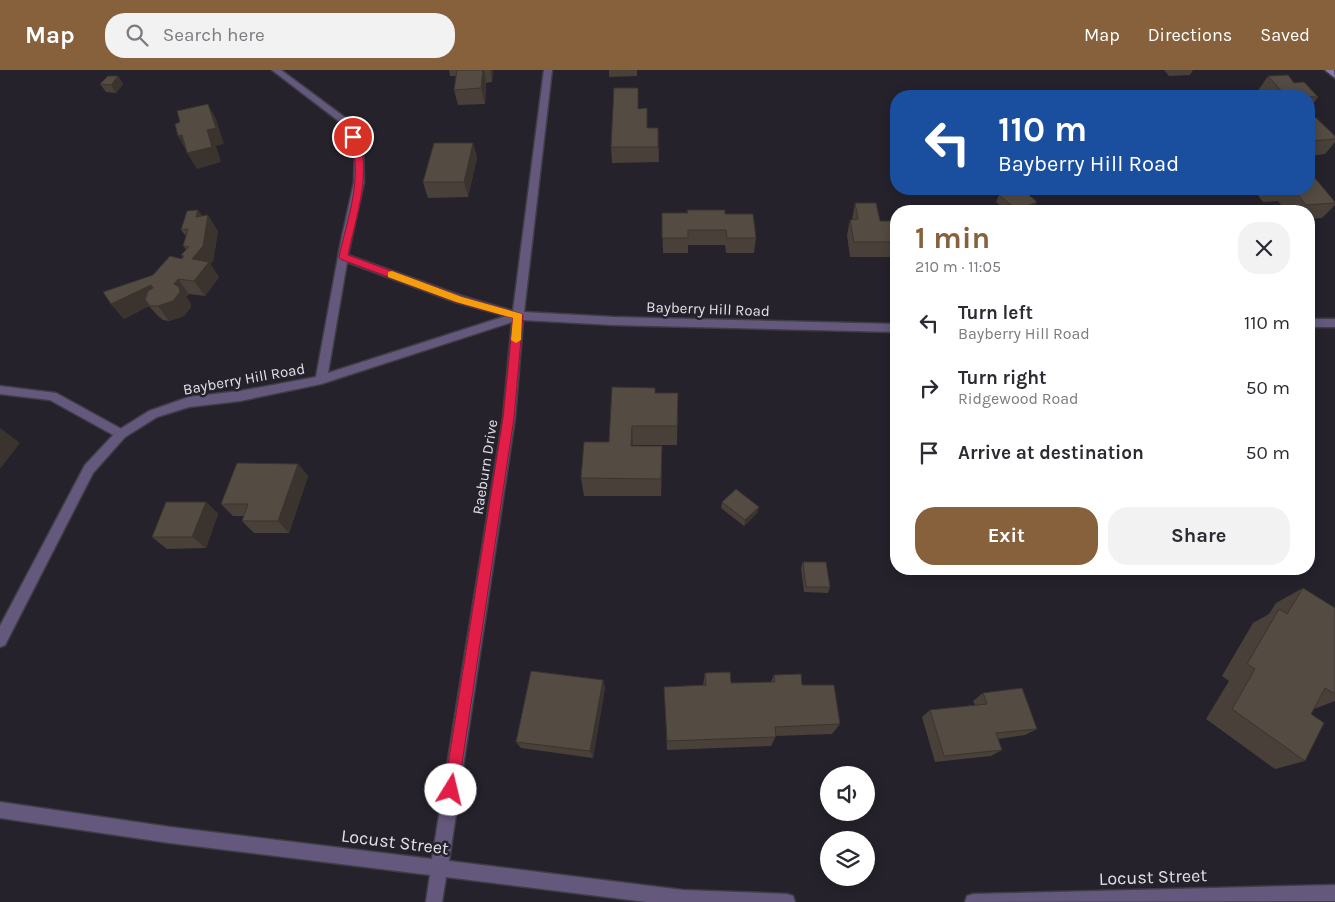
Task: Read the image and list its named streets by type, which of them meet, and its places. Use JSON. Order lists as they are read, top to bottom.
{
  "streets": {
    "street": ["Bayberry Hill Road", "Raeburn Drive", "Locust Street"]
  },
  "crossings": [
    ["Bayberry Hill Road", "Raeburn Drive"],
    ["Raeburn Drive", "Locust Street"]
  ],
  "page": {
    "header": "Map",
    "search": "Search here",
    "nav": ["Map", "Directions", "Saved"],
    "turn": ["110 m", "Bayberry Hill Road"],
    "heading": ["1 min", "210 m · 11:05"],
    "list": [
      {
        "name": "Turn left",
        "note": "Bayberry Hill Road",
        "value": "110 m"
      },
      {
        "name": "Turn right",
        "note": "Ridgewood Road",
        "value": "50 m"
      },
      {
        "name": "Arrive at destination",
        "value": "50 m"
      }
    ],
    "buttons": ["Exit", "Share"]
  }
}
